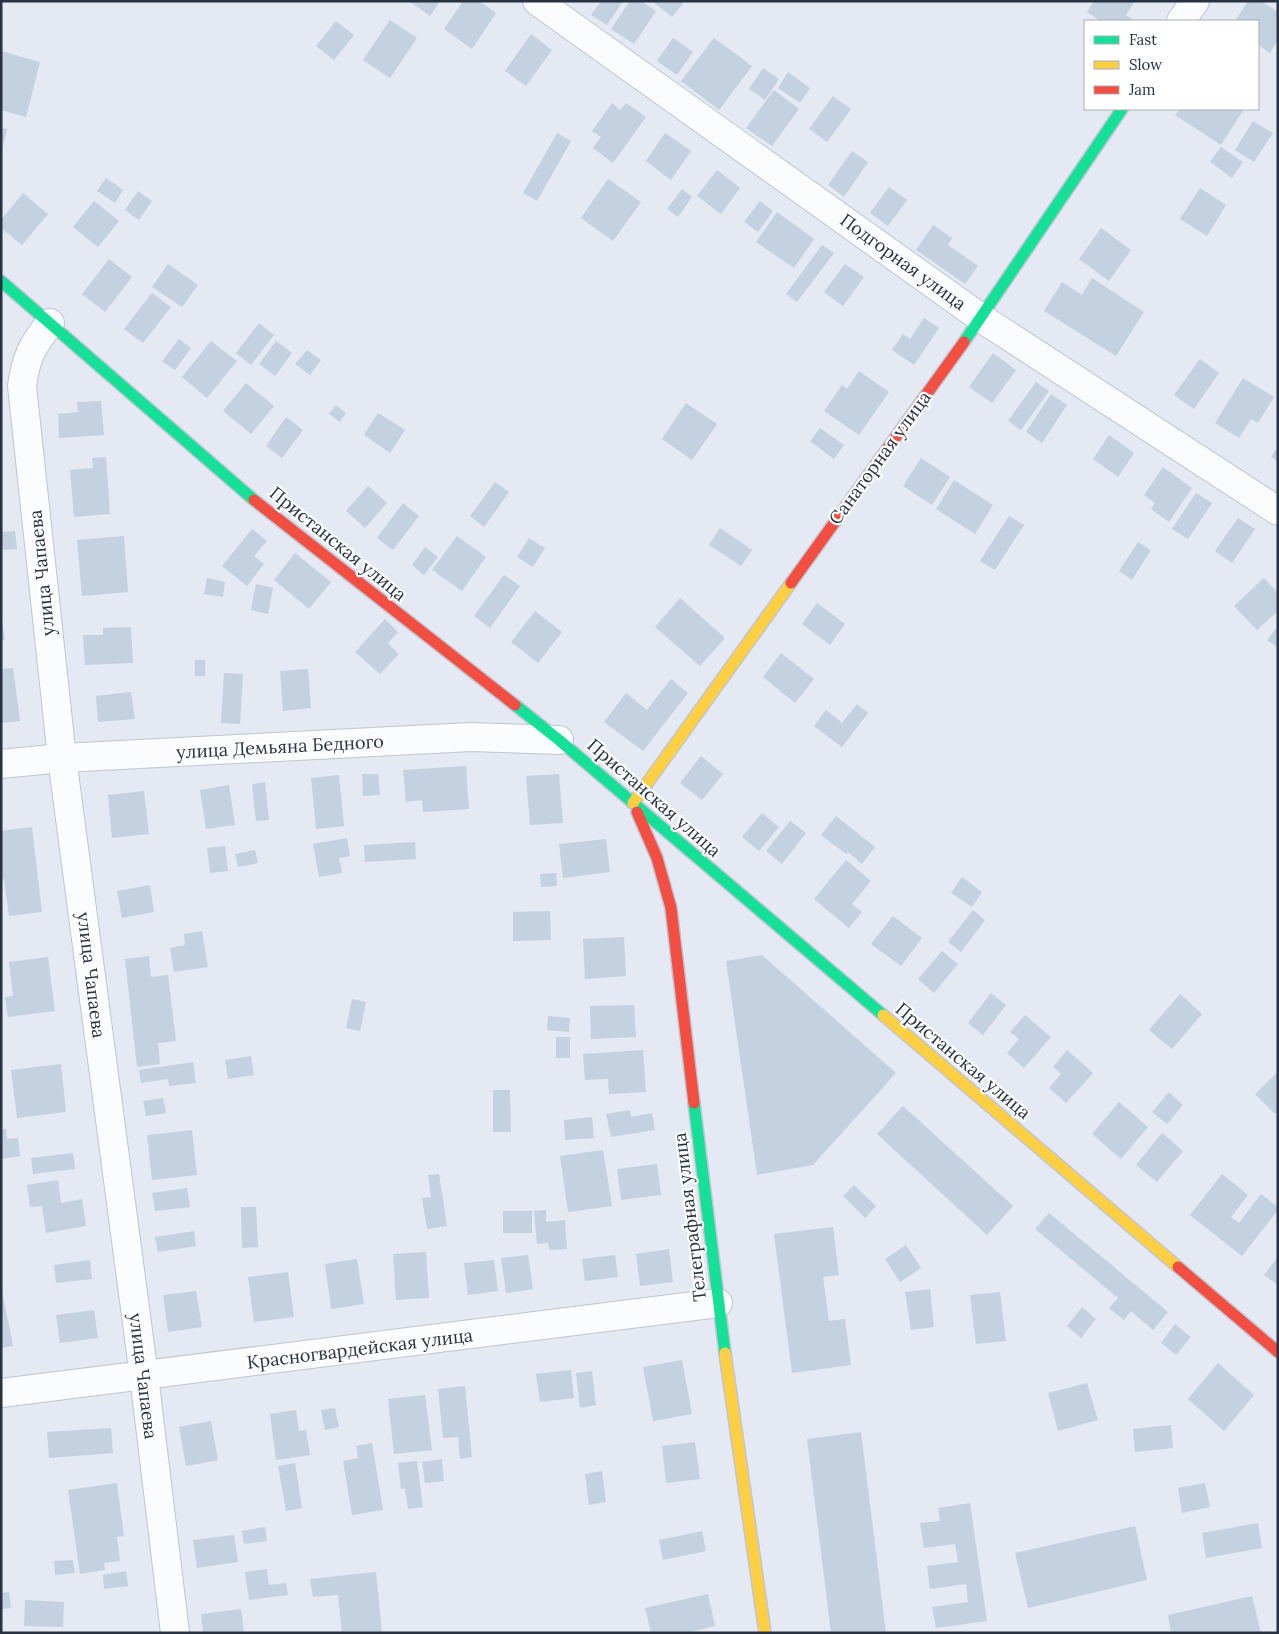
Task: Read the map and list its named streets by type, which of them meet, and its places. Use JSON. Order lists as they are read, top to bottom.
{
  "streets": {
    "street": [
      "Подгорная улица",
      "Санаторная улица",
      "Пристанская улица",
      "улица Чапаева",
      "улица Демьяна Бедного",
      "Телеграфная улица",
      "Красногвардейская улица"
    ]
  },
  "crossings": [
    ["Подгорная улица", "Санаторная улица"],
    ["Санаторная улица", "Пристанская улица"],
    ["Санаторная улица", "Телеграфная улица"],
    ["Пристанская улица", "улица Чапаева"],
    ["Пристанская улица", "улица Демьяна Бедного"],
    ["Пристанская улица", "Телеграфная улица"],
    ["улица Чапаева", "улица Демьяна Бедного"],
    ["улица Чапаева", "Красногвардейская улица"],
    ["Телеграфная улица", "Красногвардейская улица"]
  ],
  "legend": ["Fast", "Slow", "Jam"]
}
